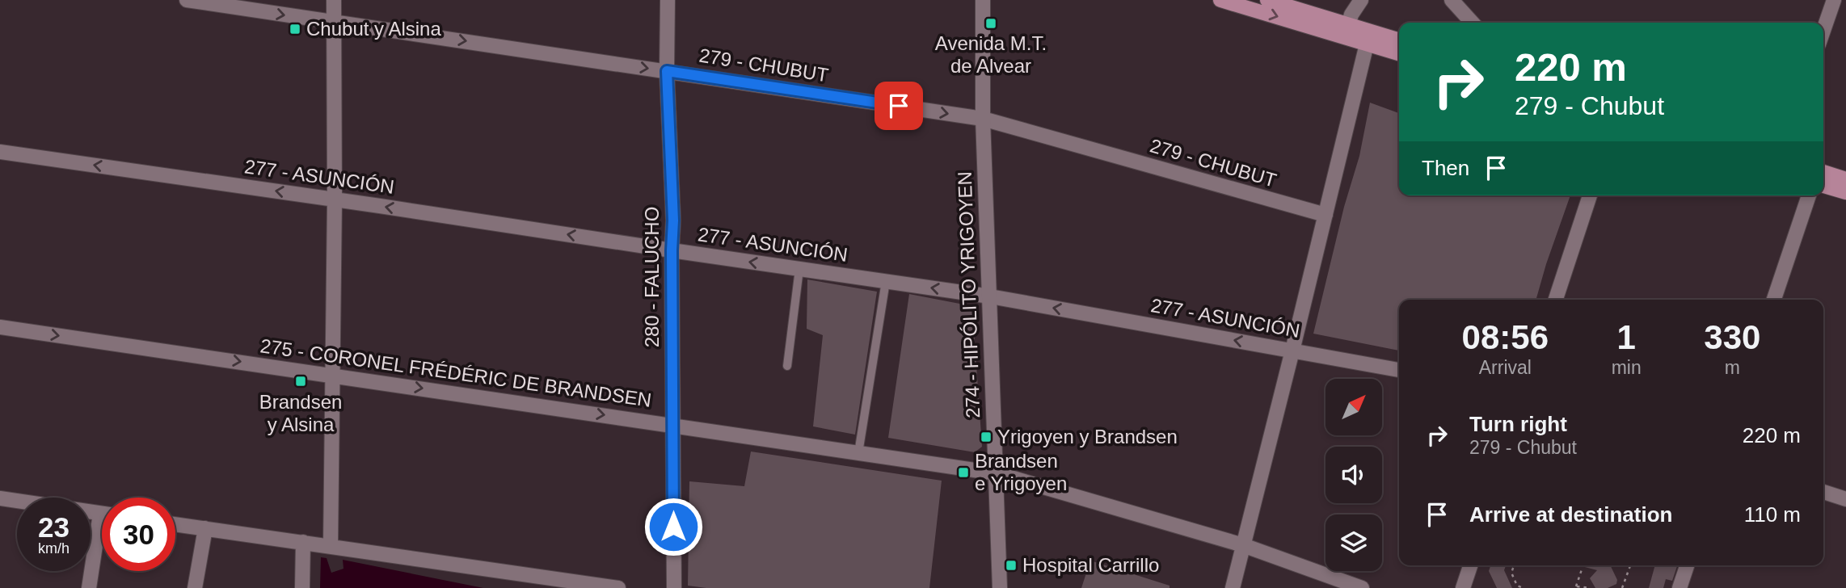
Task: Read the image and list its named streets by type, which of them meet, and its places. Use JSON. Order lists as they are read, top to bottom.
{
  "streets": {
    "street": [
      "279 - CHUBUT",
      "277 - ASUNCIÓN",
      "280 - FALUCHO",
      "274 - HIPÓLITO YRIGOYEN",
      "275 - CORONEL FRÉDÉRIC DE BRANDSEN"
    ]
  },
  "crossings": [
    ["279 - CHUBUT", "280 - FALUCHO"],
    ["279 - CHUBUT", "274 - HIPÓLITO YRIGOYEN"],
    ["277 - ASUNCIÓN", "280 - FALUCHO"],
    ["277 - ASUNCIÓN", "274 - HIPÓLITO YRIGOYEN"],
    ["280 - FALUCHO", "275 - CORONEL FRÉDÉRIC DE BRANDSEN"],
    ["274 - HIPÓLITO YRIGOYEN", "275 - CORONEL FRÉDÉRIC DE BRANDSEN"]
  ],
  "one_way": ["279 - CHUBUT", "277 - ASUNCIÓN", "275 - CORONEL FRÉDÉRIC DE BRANDSEN"],
  "places": {
    "transit": [
      "Avenida M.T. de Alvear",
      "Chubut y Alsina",
      "Brandsen y Alsina",
      "Yrigoyen y Brandsen",
      "Brandsen e Yrigoyen",
      "Hospital Carrillo"
    ]
  },
  "north": "top right",
  "page": {
    "turn": ["220 m", "279 - Chubut"],
    "then": "Then",
    "eta": [
      "08:56",
      "Arrival",
      "1",
      "min",
      "330",
      "m"
    ],
    "list": [
      {
        "name": "Turn right",
        "note": "279 - Chubut",
        "value": "220 m"
      },
      {
        "name": "Arrive at destination",
        "value": "110 m"
      }
    ],
    "speed": "23 km/h",
    "limit": "30"
  }
}
